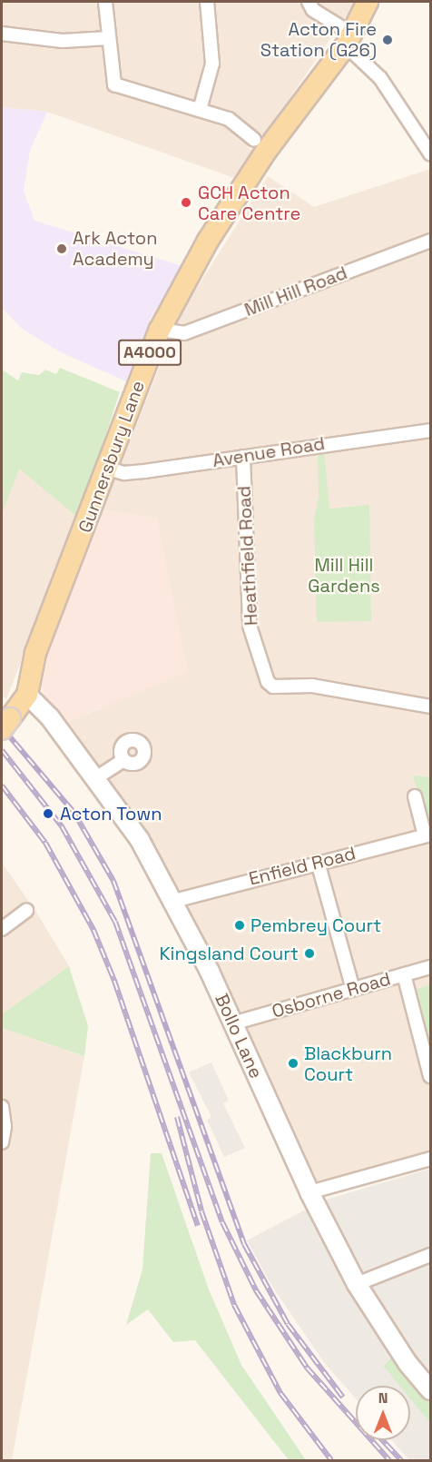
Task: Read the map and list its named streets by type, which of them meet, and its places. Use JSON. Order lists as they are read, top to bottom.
{
  "streets": {
    "main road": ["A4000", "Gunnersbury Lane"],
    "street": [
      "Mill Hill Road",
      "Avenue Road",
      "Heathfield Road",
      "Enfield Road",
      "Osborne Road",
      "Bollo Lane"
    ]
  },
  "crossings": [
    ["Mill Hill Road", "Gunnersbury Lane"],
    ["Avenue Road", "Gunnersbury Lane"],
    ["Avenue Road", "Heathfield Road"],
    ["Gunnersbury Lane", "Bollo Lane"],
    ["Enfield Road", "Bollo Lane"],
    ["Osborne Road", "Bollo Lane"]
  ],
  "parks": ["Mill Hill Gardens"],
  "places": [
    "Acton Fire Station (G26)",
    "GCH Acton Care Centre",
    "Ark Acton Academy",
    "Acton Town",
    "Pembrey Court",
    "Kingsland Court",
    "Blackburn Court"
  ],
  "north": "top"
}
